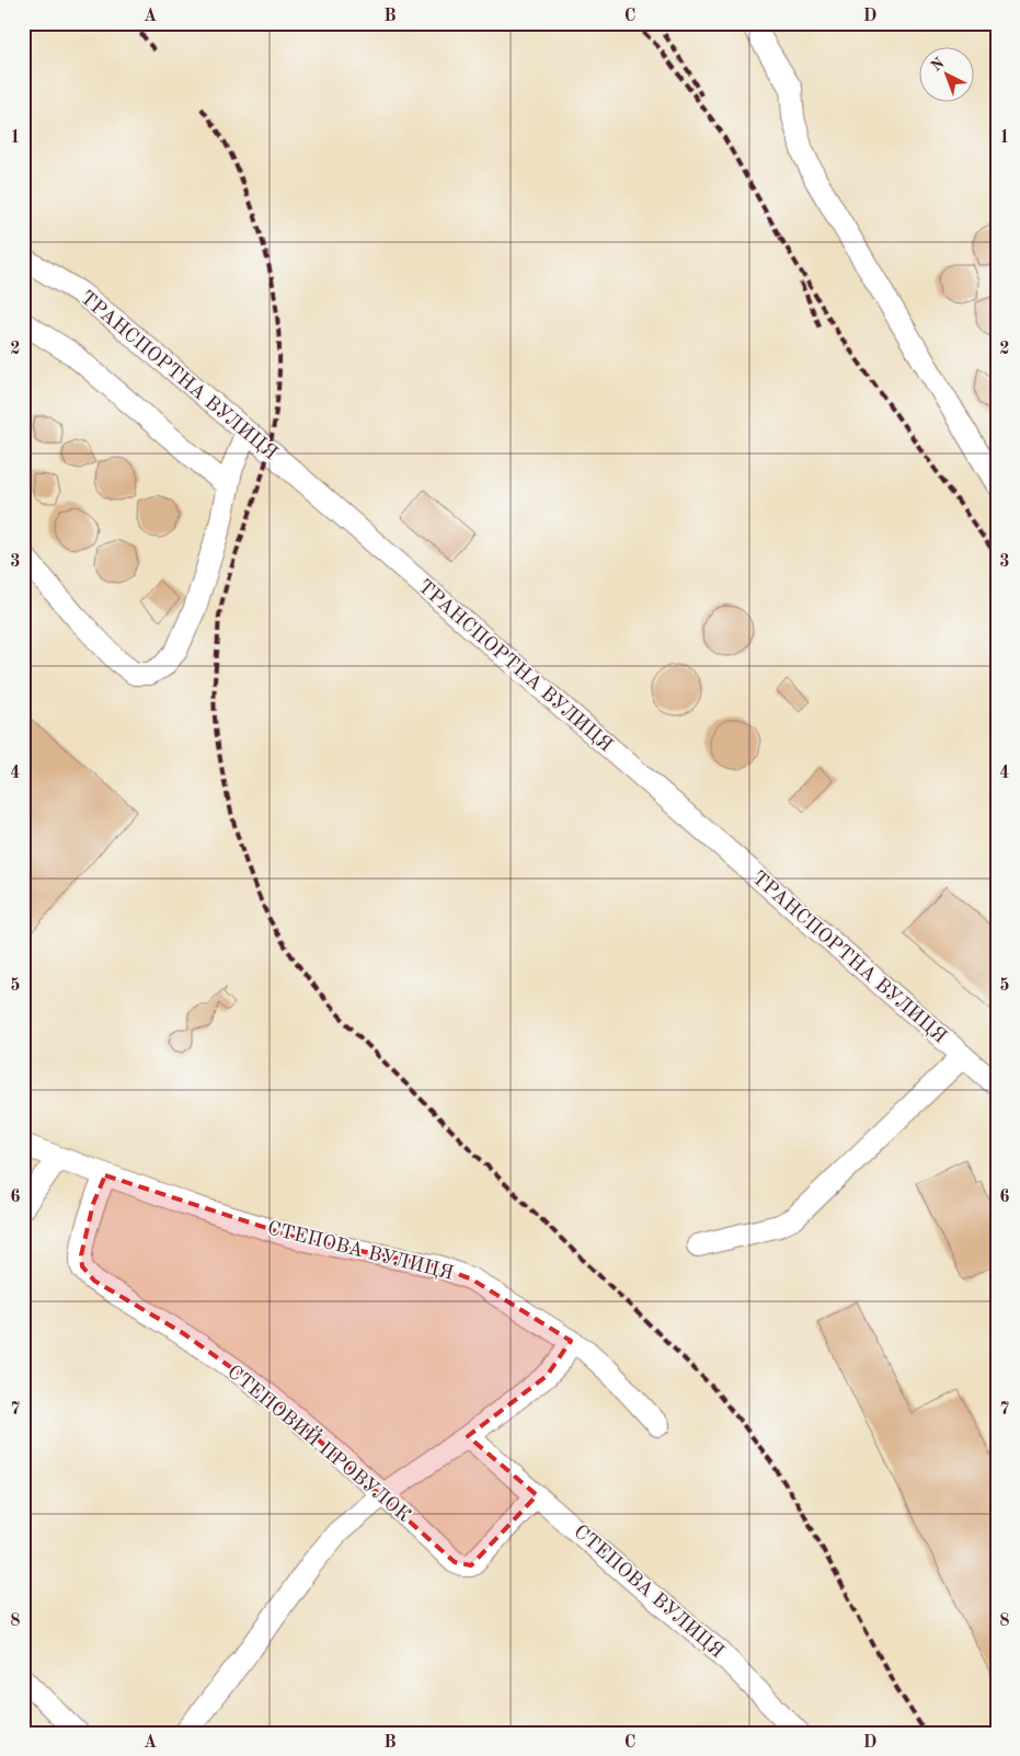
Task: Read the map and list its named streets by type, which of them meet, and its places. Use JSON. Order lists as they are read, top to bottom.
{
  "streets": {
    "street": ["ТРАНСПОРТНА ВУЛИЦЯ", "СТЕПОВА ВУЛИЦЯ", "СТЕПОВИЙ ПРОВУЛОК"]
  },
  "crossings": [
    ["СТЕПОВА ВУЛИЦЯ", "СТЕПОВИЙ ПРОВУЛОК"]
  ],
  "north": "top left",
  "grid": {
    "columns": [
      "A",
      "B",
      "C",
      "D"
    ],
    "rows": [
      "1",
      "2",
      "3",
      "4",
      "5",
      "6",
      "7",
      "8"
    ]
  }
}
